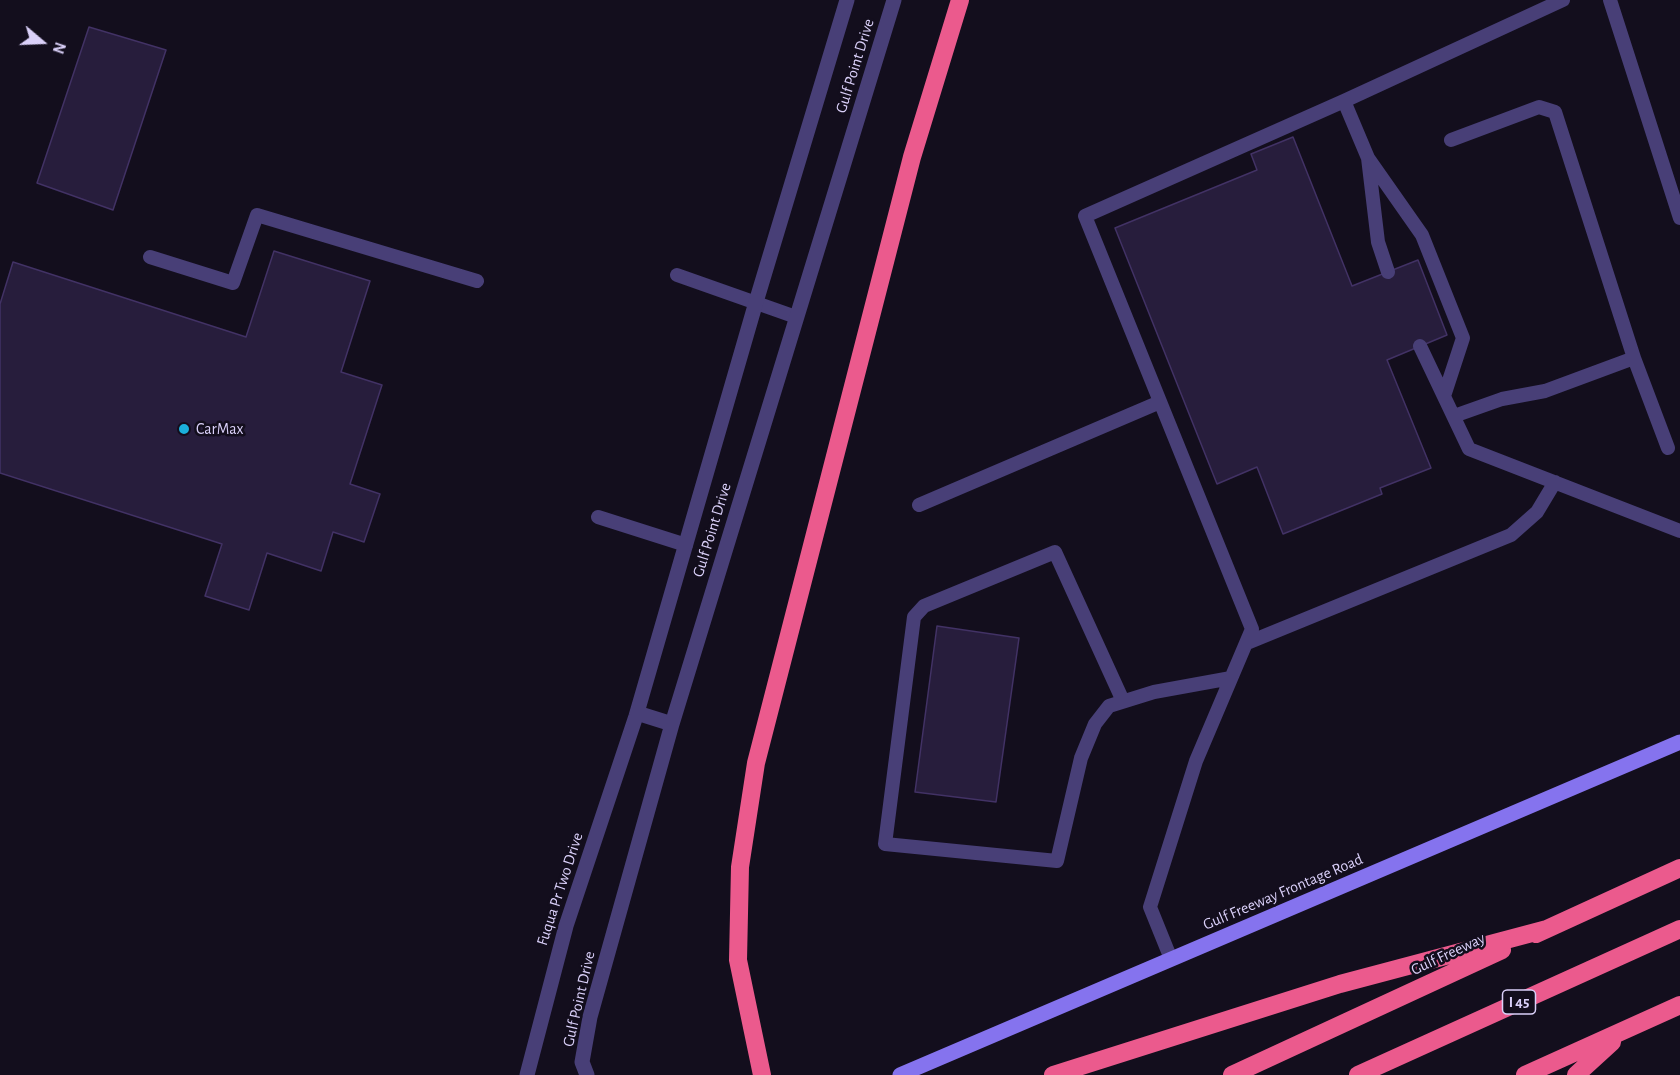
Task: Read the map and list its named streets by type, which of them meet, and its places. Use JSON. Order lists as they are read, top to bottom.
{
  "streets": {
    "highway": ["Gulf Freeway", "I 45"],
    "main road": ["Gulf Freeway Frontage Road"],
    "street": ["Gulf Point Drive", "Fuqua Pr Two Drive"]
  },
  "crossings": [
    ["Gulf Point Drive", "Fuqua Pr Two Drive"]
  ],
  "places": ["CarMax"],
  "north": "right"
}
